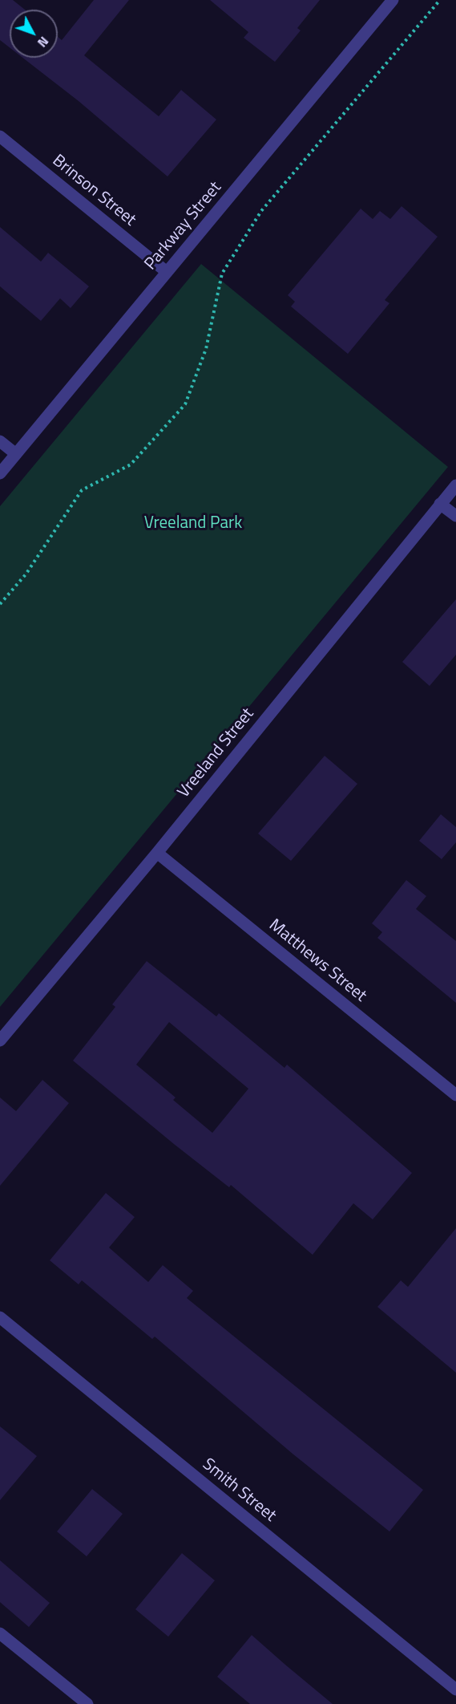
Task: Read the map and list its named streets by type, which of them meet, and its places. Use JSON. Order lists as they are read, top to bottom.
{
  "streets": {
    "street": [
      "Brinson Street",
      "Parkway Street",
      "Vreeland Street",
      "Matthews Street",
      "Smith Street"
    ]
  },
  "crossings": [
    ["Brinson Street", "Parkway Street"],
    ["Vreeland Street", "Matthews Street"]
  ],
  "parks": ["Vreeland Park"],
  "north": "bottom right"
}
